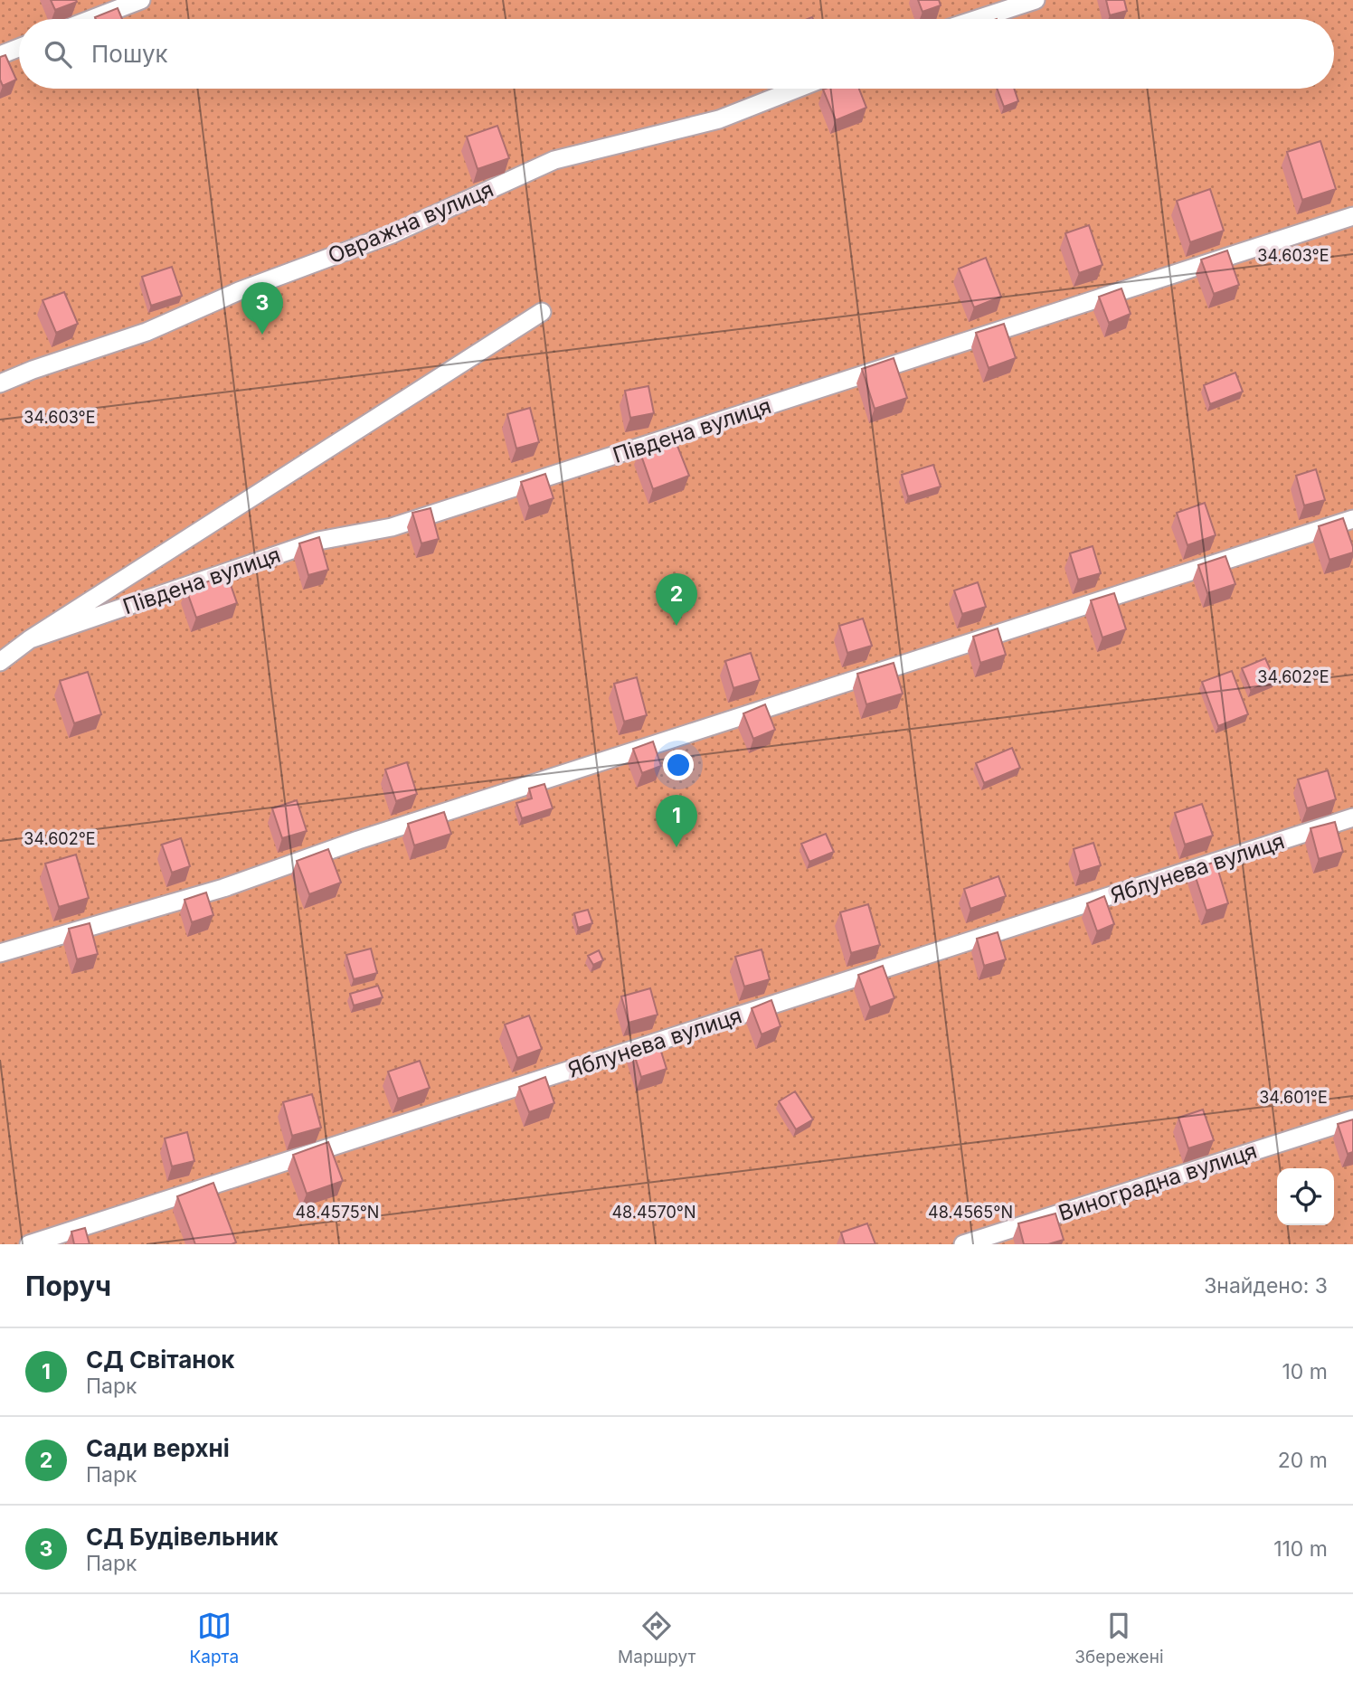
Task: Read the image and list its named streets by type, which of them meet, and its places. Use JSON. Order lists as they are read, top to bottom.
{
  "streets": {
    "lane": [
      "Овражна вулиця",
      "Південа вулиця",
      "Яблунева вулиця",
      "Виноградна вулиця"
    ]
  },
  "page": {
    "search": "Пошук",
    "pins": ["3", "2", "1"],
    "heading": ["Поруч", "Знайдено: 3"],
    "list": [
      {
        "mark": "1",
        "name": "СД Світанок",
        "note": "Парк",
        "value": "10 m"
      },
      {
        "mark": "2",
        "name": "Сади верхні",
        "note": "Парк",
        "value": "20 m"
      },
      {
        "mark": "3",
        "name": "СД Будівельник",
        "note": "Парк",
        "value": "110 m"
      }
    ],
    "nav": ["Карта", "Маршрут", "Збережені"]
  },
  "coordinates": [
    "34.603°E",
    "34.602°E",
    "34.601°E",
    "48.4575°N",
    "48.4570°N",
    "48.4565°N"
  ]
}
